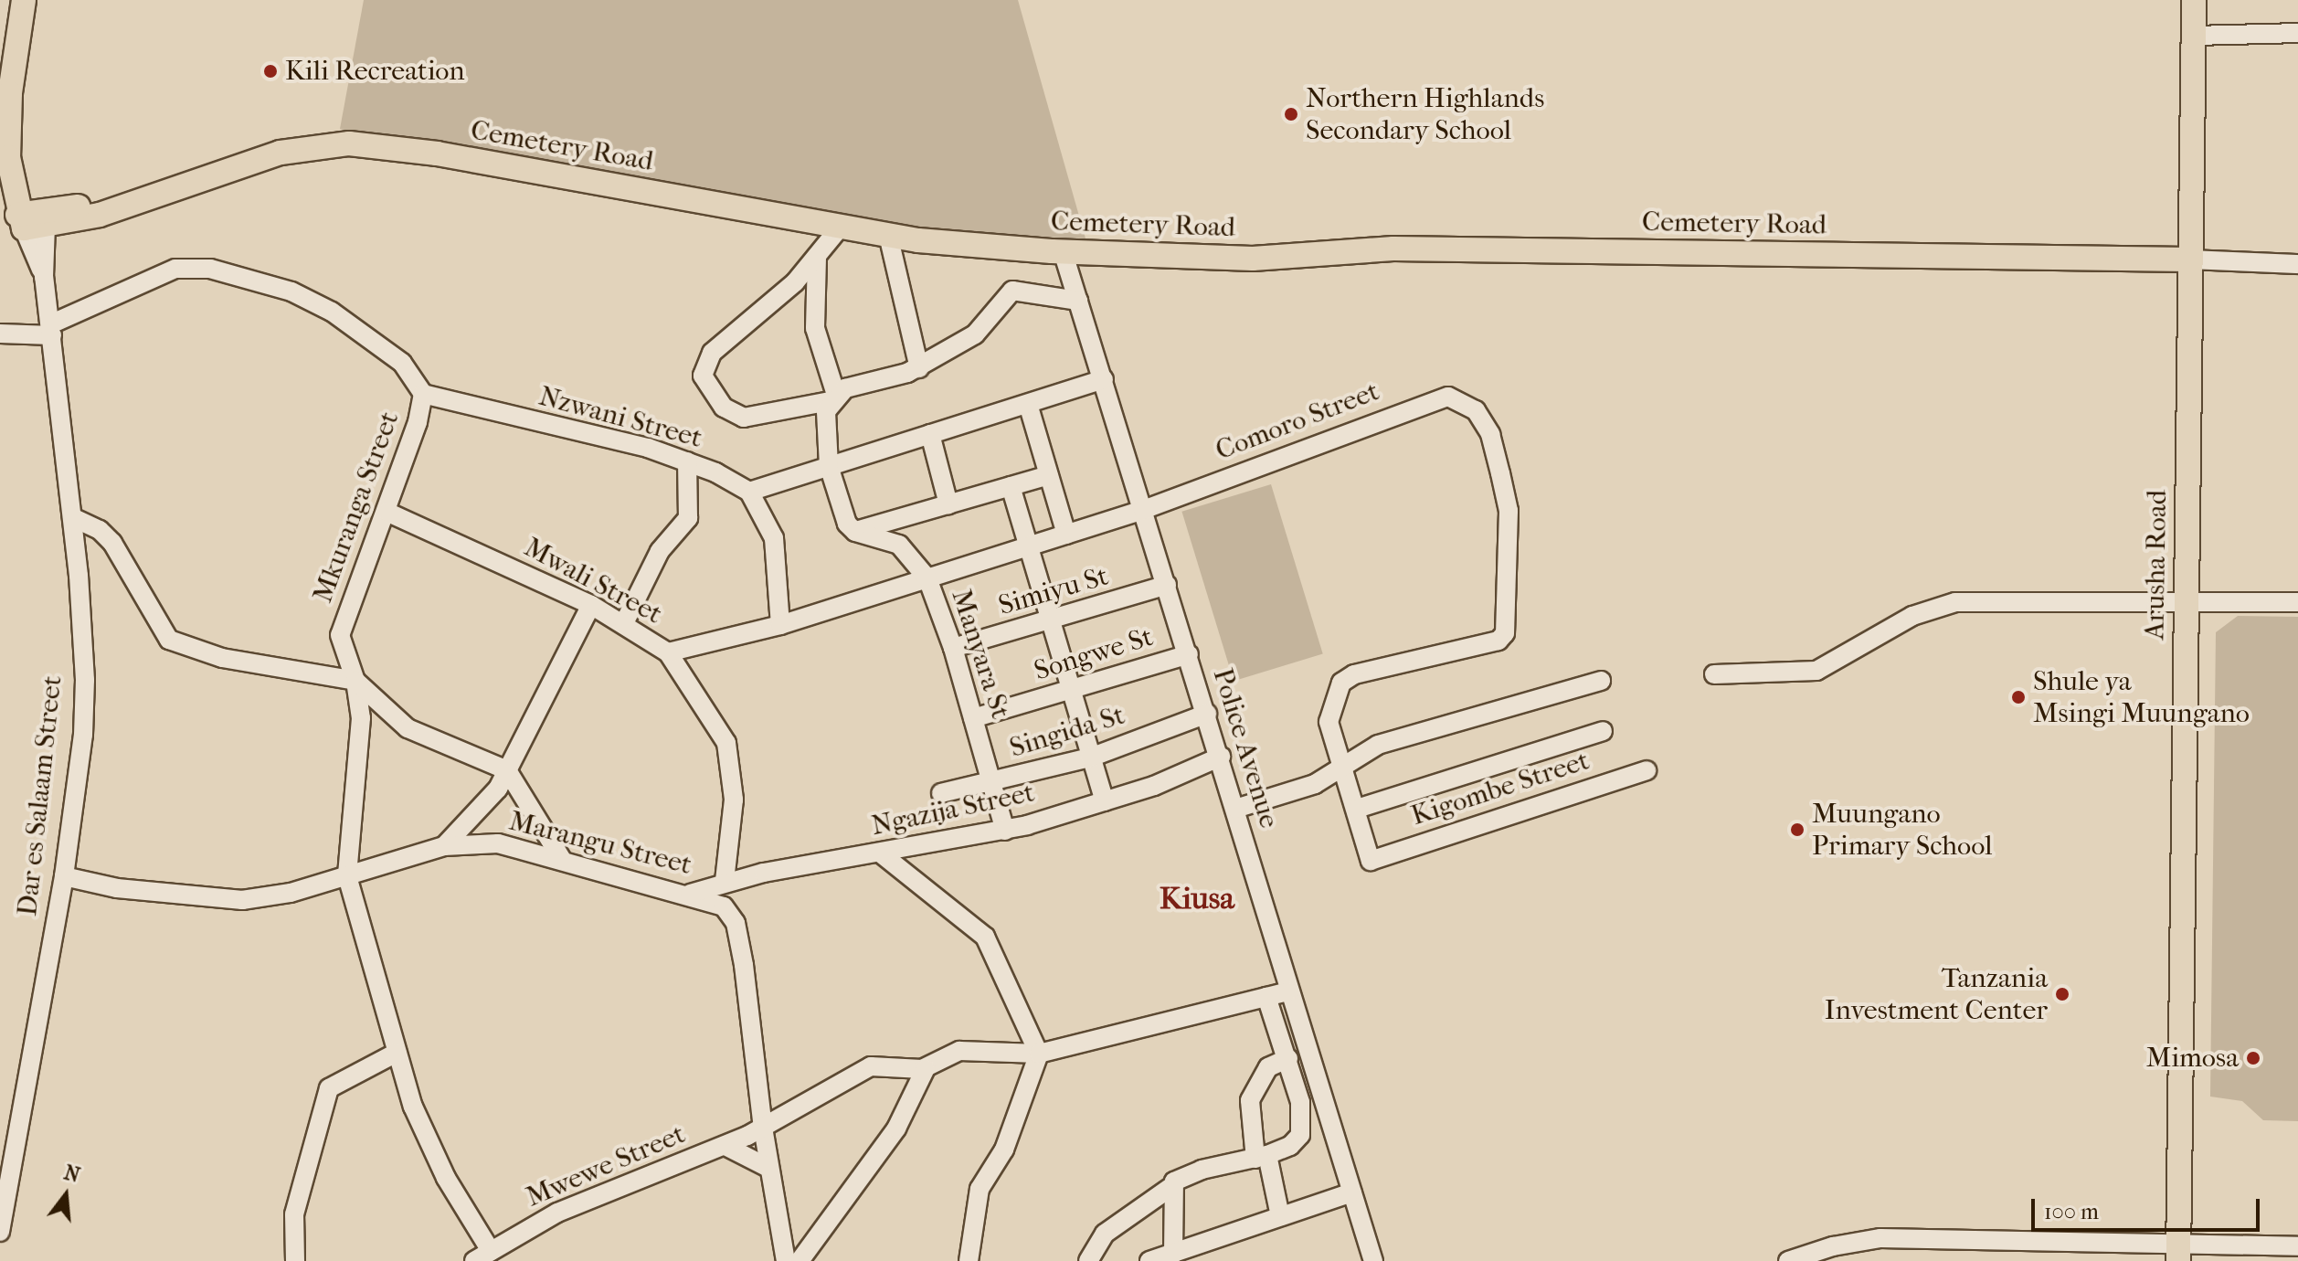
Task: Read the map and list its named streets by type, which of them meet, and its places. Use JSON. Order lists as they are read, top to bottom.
{
  "streets": {
    "main road": ["Cemetery Road", "Arusha Road"],
    "street": [
      "Nzwani Street",
      "Comoro Street",
      "Mkuranga Street",
      "Mwali Street",
      "Simiyu St",
      "Manyara St",
      "Songwe St",
      "Singida St",
      "Police Avenue",
      "Kigombe Street",
      "Dar es Salaam Street",
      "Ngazija Street",
      "Marangu Street",
      "Mwewe Street"
    ]
  },
  "crossings": [
    ["Cemetery Road", "Arusha Road"],
    ["Cemetery Road", "Police Avenue"],
    ["Cemetery Road", "Dar es Salaam Street"],
    ["Nzwani Street", "Mkuranga Street"],
    ["Comoro Street", "Mwali Street"],
    ["Comoro Street", "Manyara St"],
    ["Comoro Street", "Police Avenue"],
    ["Mkuranga Street", "Mwali Street"],
    ["Mkuranga Street", "Dar es Salaam Street"],
    ["Mkuranga Street", "Marangu Street"],
    ["Mkuranga Street", "Mwewe Street"],
    ["Mwali Street", "Ngazija Street"],
    ["Simiyu St", "Manyara St"],
    ["Simiyu St", "Police Avenue"],
    ["Manyara St", "Songwe St"],
    ["Manyara St", "Singida St"],
    ["Manyara St", "Ngazija Street"],
    ["Songwe St", "Police Avenue"],
    ["Singida St", "Police Avenue"],
    ["Police Avenue", "Ngazija Street"],
    ["Dar es Salaam Street", "Marangu Street"],
    ["Ngazija Street", "Marangu Street"],
    ["Marangu Street", "Mwewe Street"]
  ],
  "districts": ["Kiusa"],
  "places": [
    "Kili Recreation",
    "Northern Highlands Secondary School",
    "Shule ya Msingi Muungano",
    "Muungano Primary School",
    "Tanzania Investment Center",
    "Mimosa"
  ],
  "scale_bar": "100 m",
  "north": "top"
}
